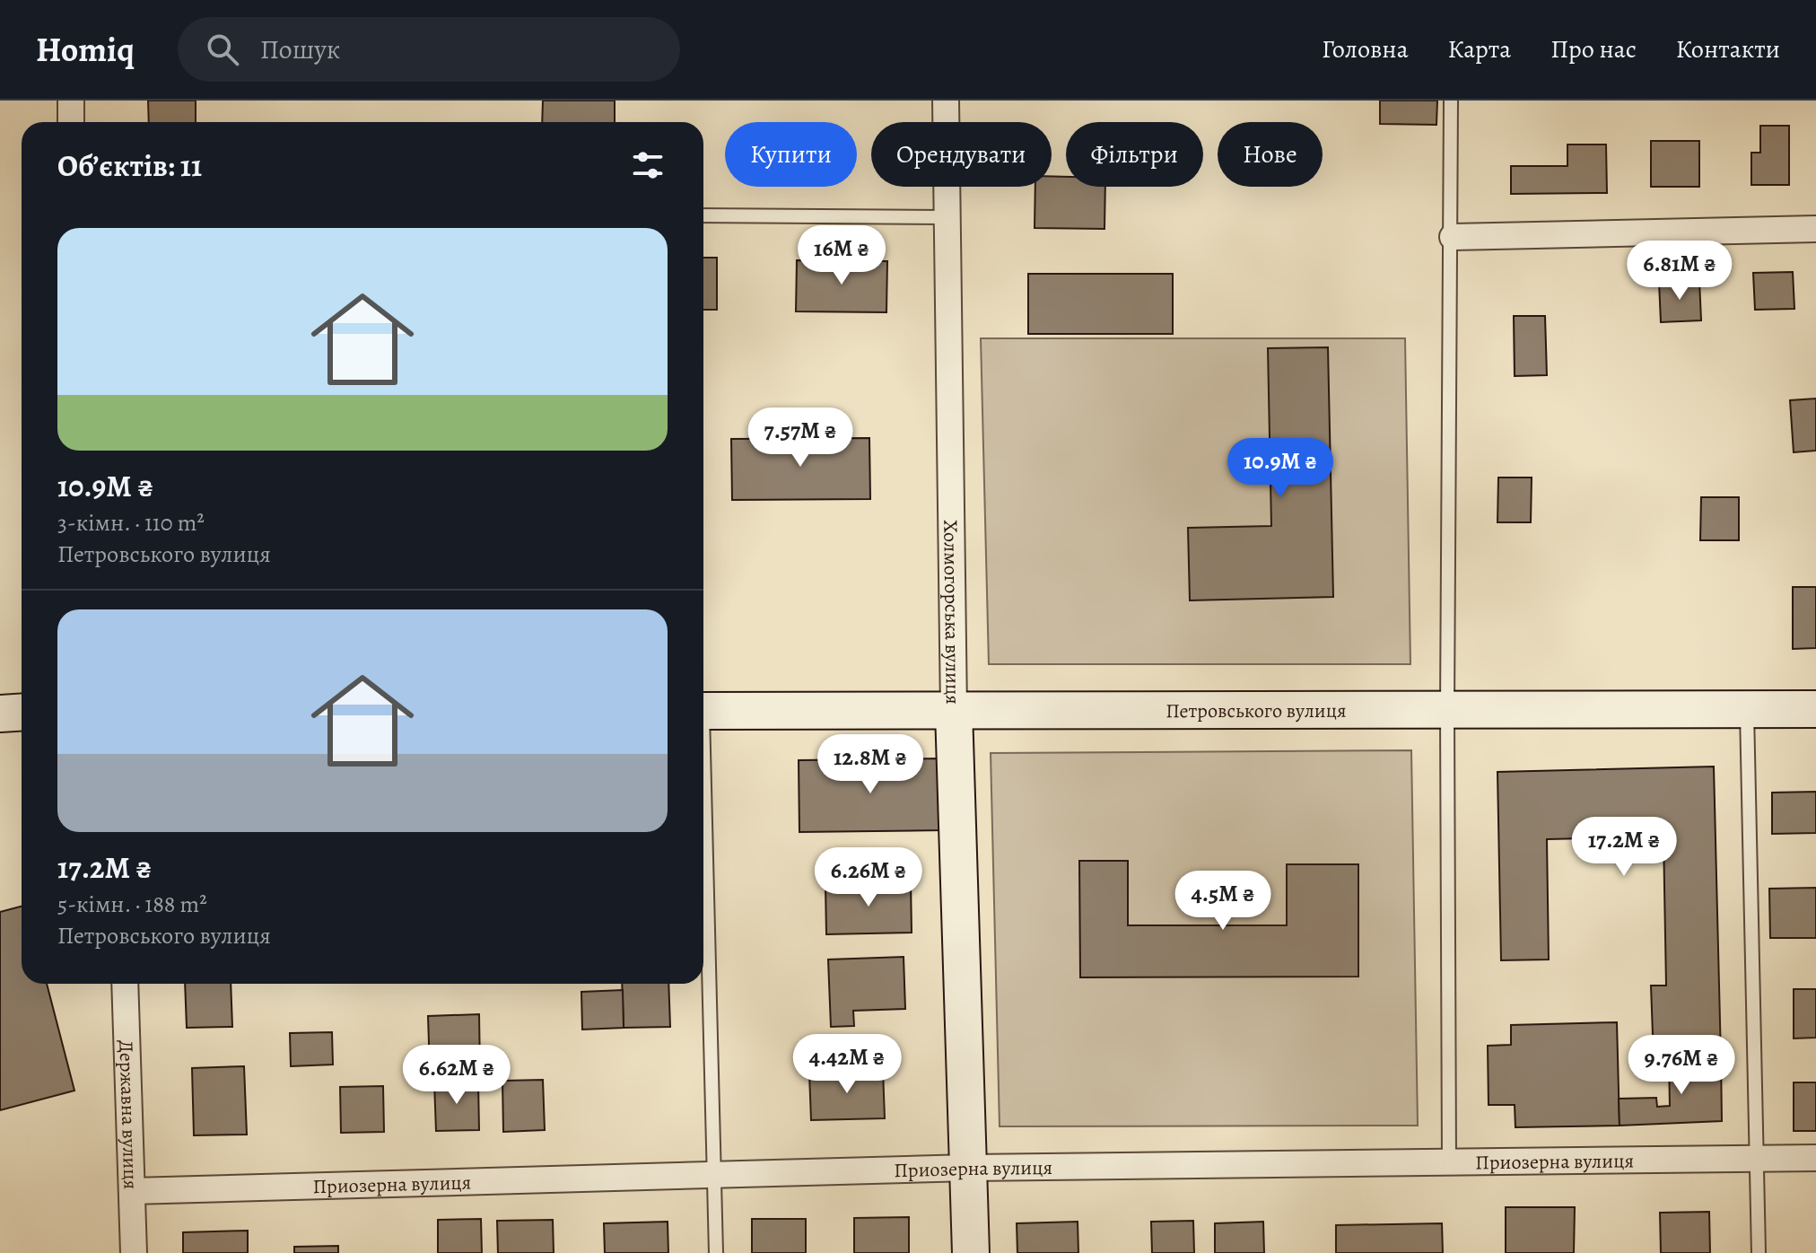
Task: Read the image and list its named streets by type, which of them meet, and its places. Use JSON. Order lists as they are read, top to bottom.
{
  "streets": {
    "main road": ["Холмогорська вулиця", "Петровського вулиця"],
    "street": ["Державна вулиця", "Приозерна вулиця"]
  },
  "crossings": [
    ["Холмогорська вулиця", "Петровського вулиця"],
    ["Холмогорська вулиця", "Приозерна вулиця"],
    ["Державна вулиця", "Приозерна вулиця"]
  ],
  "page": {
    "header": "Homiq",
    "search": "Пошук",
    "nav": [
      "Головна",
      "Карта",
      "Про нас",
      "Контакти"
    ],
    "chip": [
      "Купити",
      "Орендувати",
      "Фільтри",
      "Нове"
    ],
    "heading": "Об’єктів: 11",
    "list": [
      {
        "name": "10.9M ₴",
        "note": "3-кімн. · 110 m² · Петровського вулиця"
      },
      {
        "name": "17.2M ₴",
        "note": "5-кімн. · 188 m² · Петровського вулиця"
      }
    ],
    "price": [
      "16M ₴",
      "6.81M ₴",
      "7.57M ₴",
      "10.9M ₴",
      "12.8M ₴",
      "17.2M ₴",
      "6.26M ₴",
      "4.5M ₴",
      "4.42M ₴",
      "9.76M ₴",
      "6.62M ₴"
    ]
  }
}
